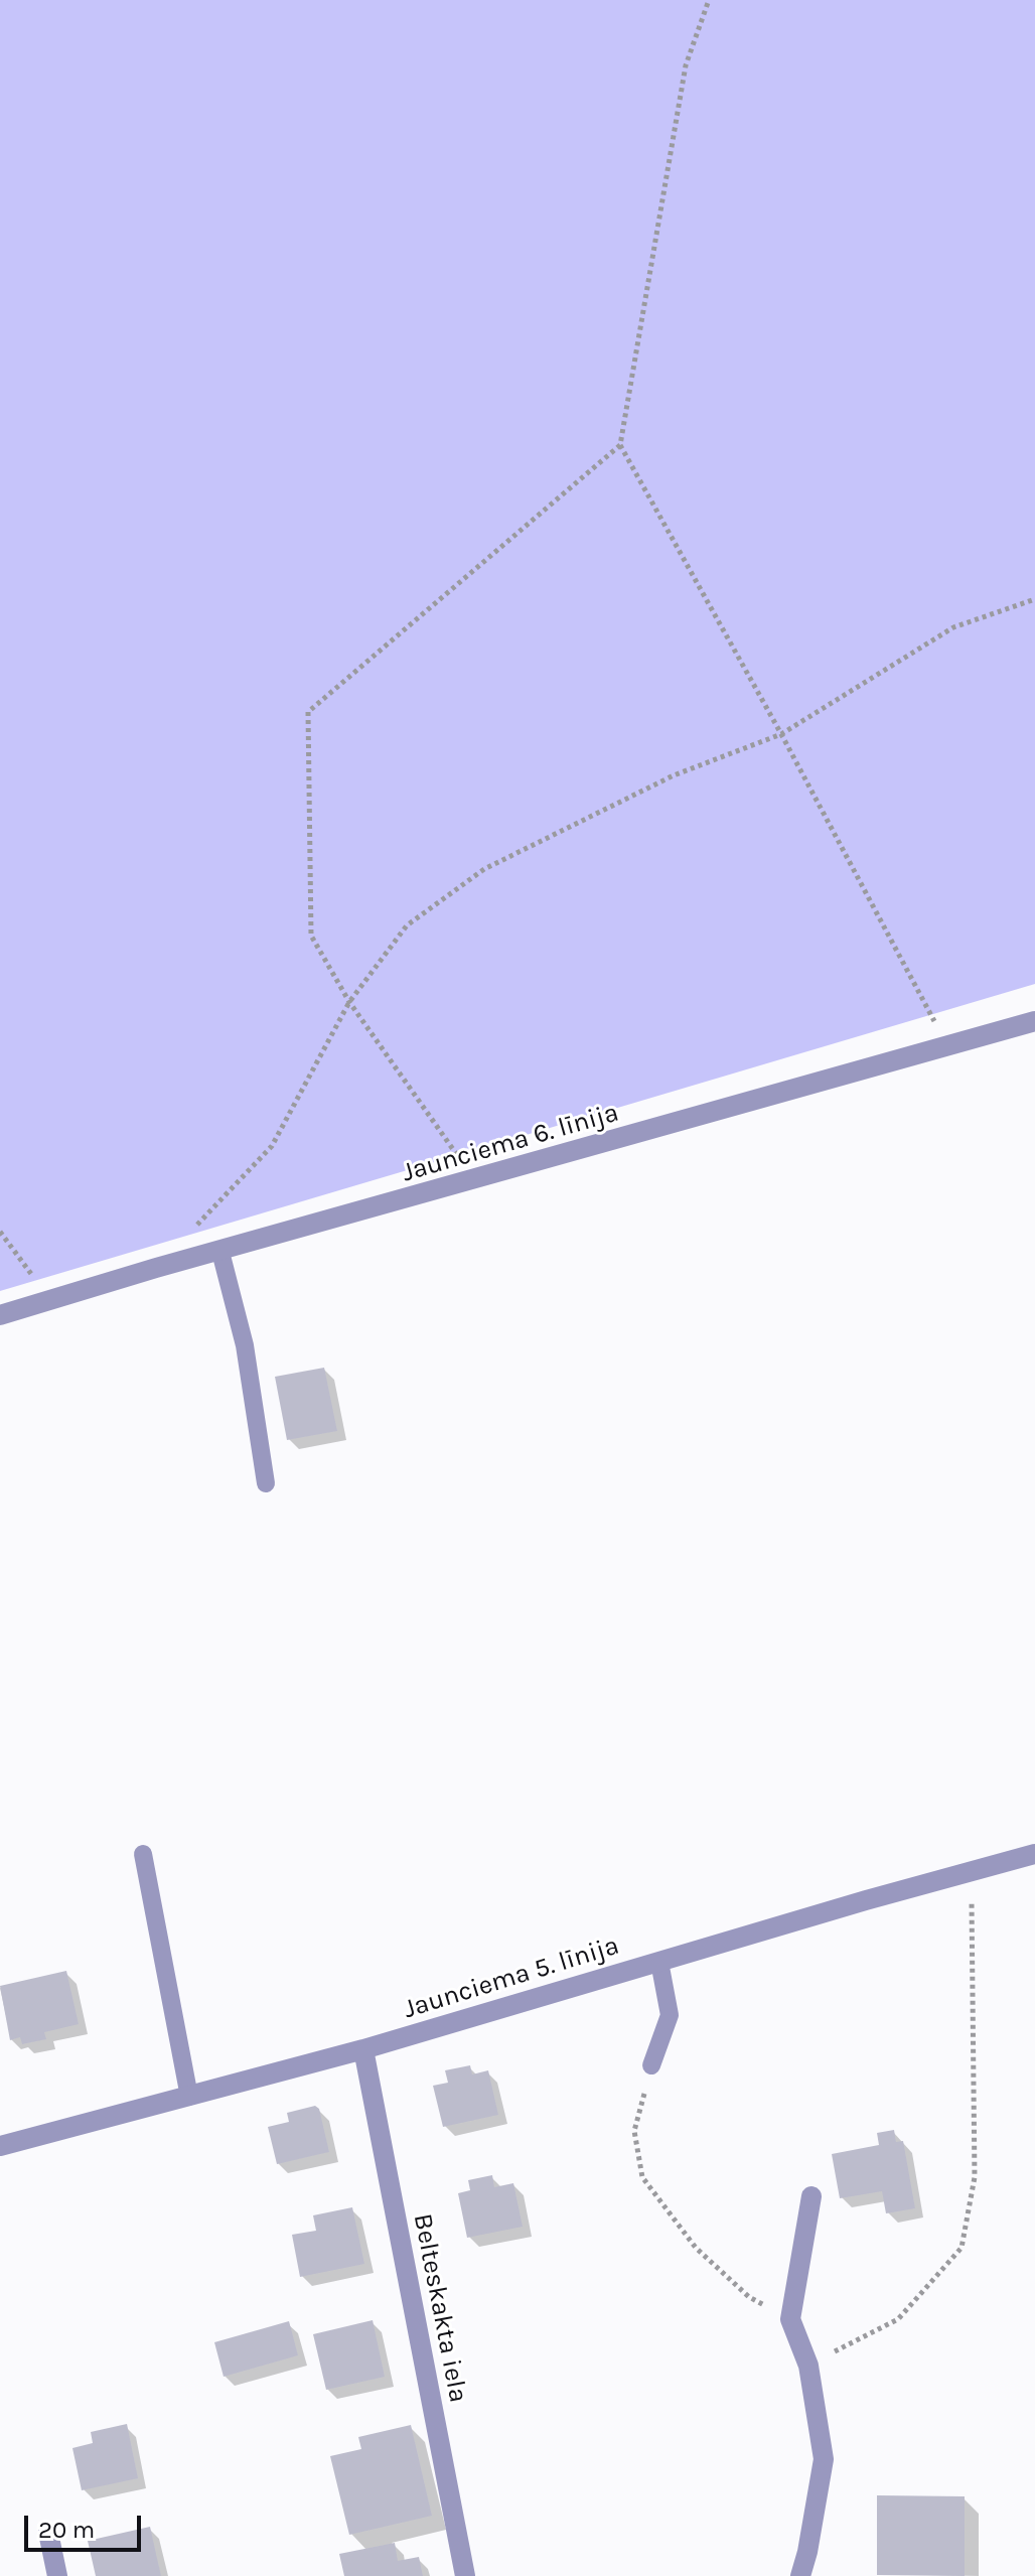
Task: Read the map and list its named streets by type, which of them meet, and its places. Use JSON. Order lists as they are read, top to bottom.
{
  "streets": {
    "street": ["Jaunciema 6. līnija", "Jaunciema 5. līnija", "Belteskakta iela"]
  },
  "crossings": [
    ["Jaunciema 5. līnija", "Belteskakta iela"]
  ],
  "scale_bar": "20 m"
}
